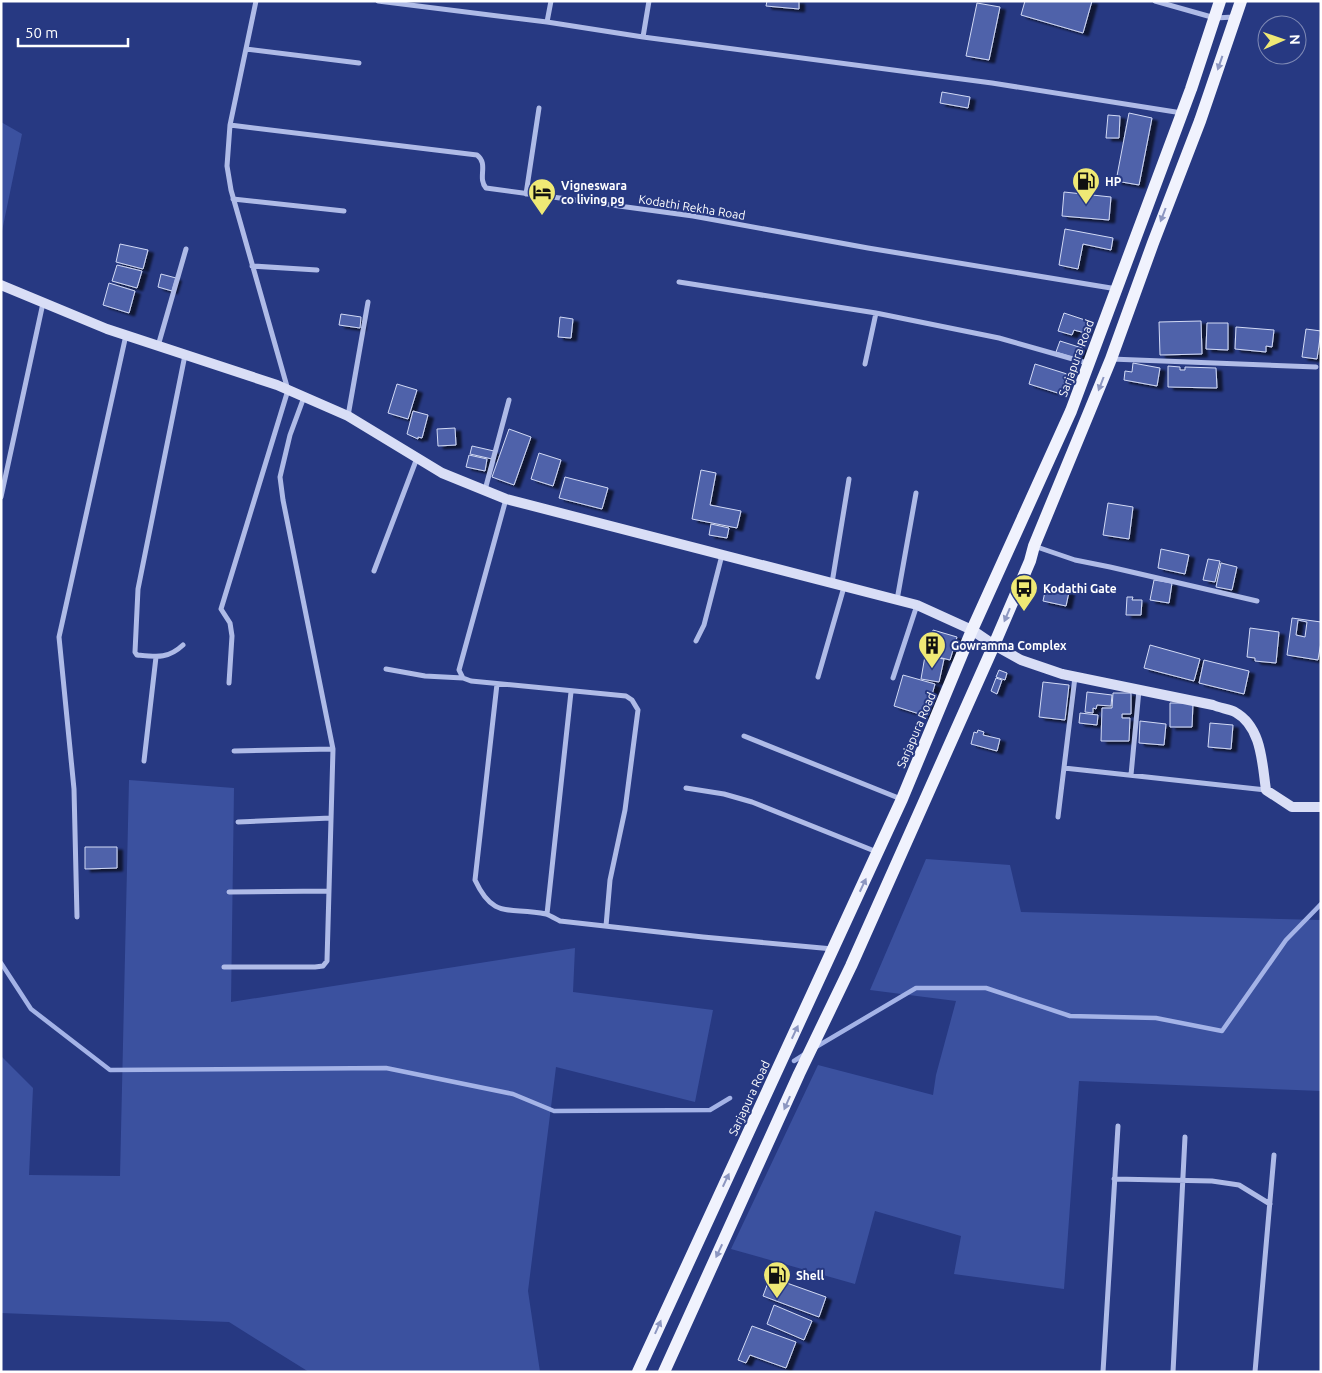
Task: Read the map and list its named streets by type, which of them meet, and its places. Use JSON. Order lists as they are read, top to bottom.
{
  "streets": {
    "main road": ["Sarjapura Road"],
    "street": ["Kodathi Rekha Road"]
  },
  "crossings": [
    ["Kodathi Rekha Road", "Sarjapura Road"]
  ],
  "places": {
    "fuel station": ["HP", "Shell"],
    "hotel": ["Vigneswara co living pg"],
    "bus stop": ["Kodathi Gate"],
    "building": ["Gowramma Complex"]
  },
  "scale_bar": "50 m",
  "north": "right"
}
